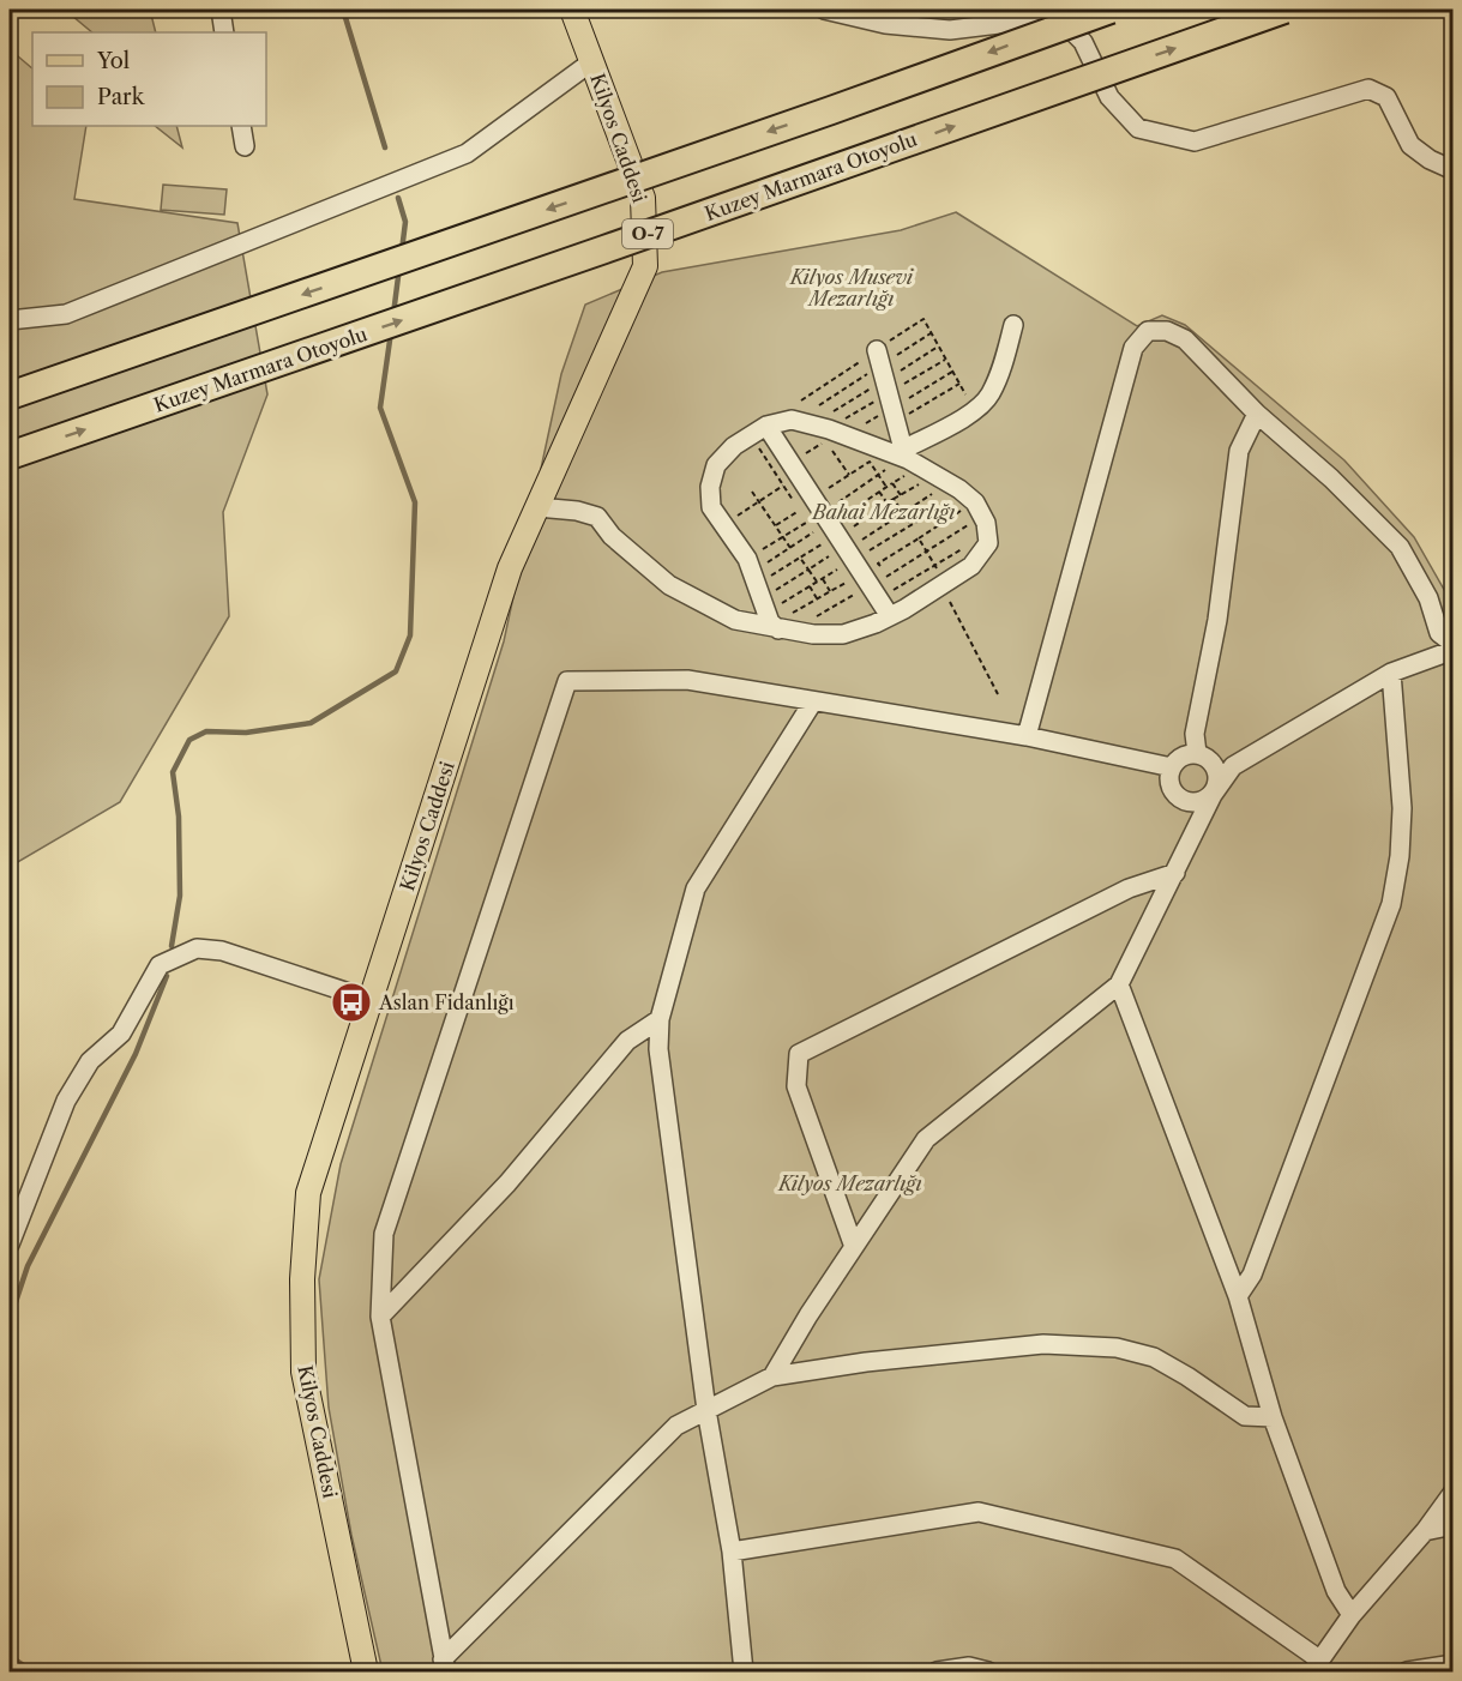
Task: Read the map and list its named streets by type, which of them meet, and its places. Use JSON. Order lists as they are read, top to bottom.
{
  "streets": {
    "highway": ["Kuzey Marmara Otoyolu", "O-7"],
    "main road": ["Kilyos Caddesi"]
  },
  "parks": ["Kilyos Musevi Mezarlığı", "Bahai Mezarlığı", "Kilyos Mezarlığı"],
  "places": {
    "bus stop": ["Aslan Fidanlığı"]
  },
  "legend": ["Yol", "Park"]
}
